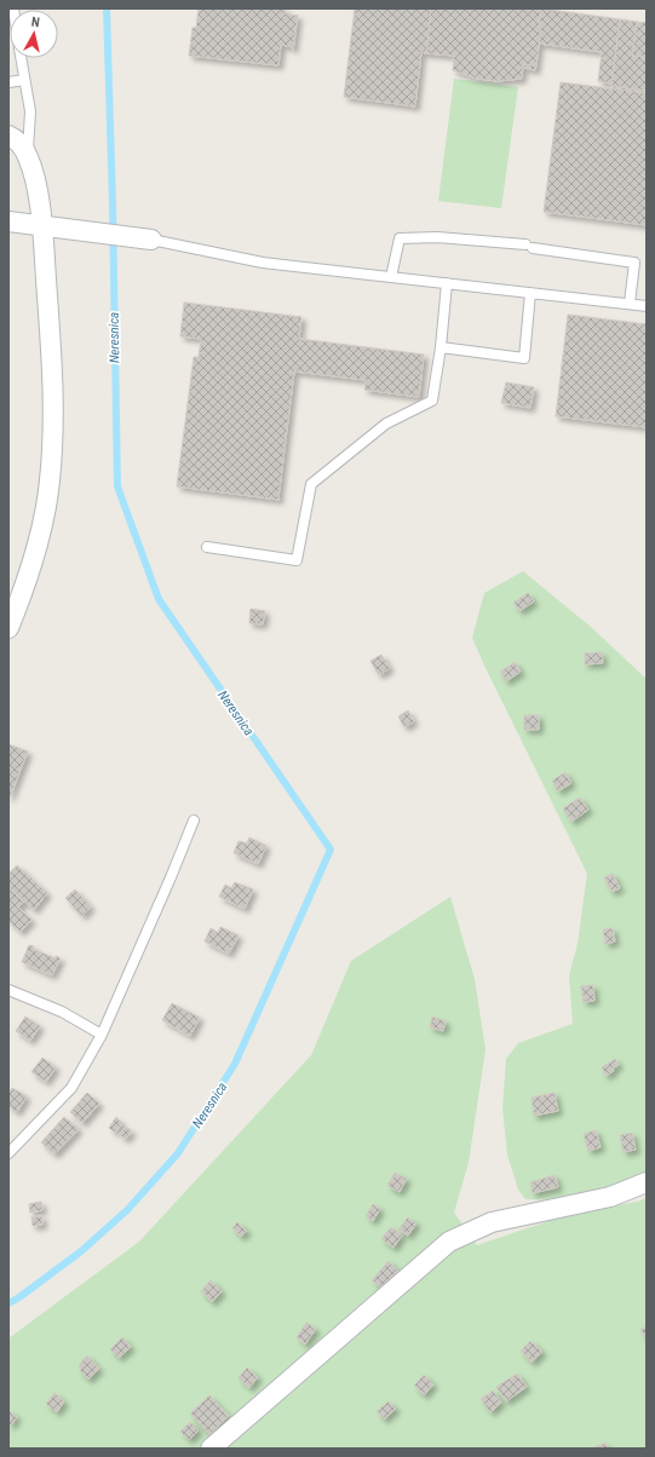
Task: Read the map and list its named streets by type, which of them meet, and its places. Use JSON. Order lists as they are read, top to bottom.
{
  "water": ["Neresnica"],
  "north": "top"
}
